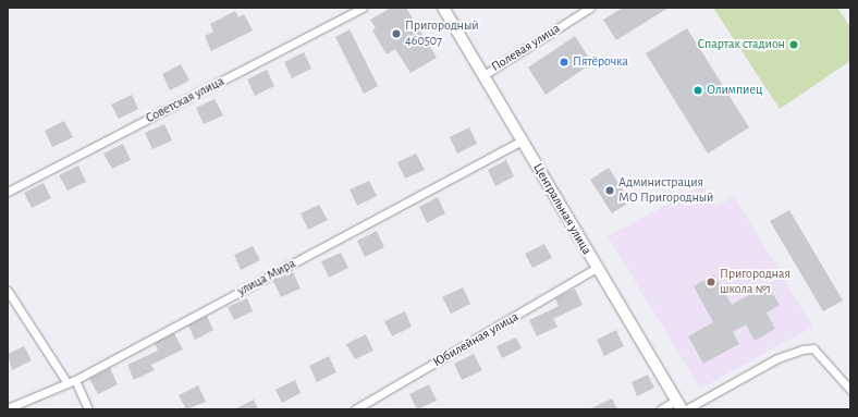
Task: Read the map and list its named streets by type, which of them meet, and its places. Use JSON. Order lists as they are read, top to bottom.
{
  "streets": {
    "street": [
      "Полевая улица",
      "Советская улица",
      "Центральная улица",
      "улица Мира",
      "Юбилейная улица"
    ]
  },
  "crossings": [
    ["Полевая улица", "Центральная улица"],
    ["Центральная улица", "улица Мира"],
    ["Центральная улица", "Юбилейная улица"]
  ],
  "places": [
    "Пригородный 460507",
    "Спартак стадион",
    "Пятёрочка",
    "Олимпиец",
    "Администрация МО Пригородный",
    "Пригородная школа №1"
  ]
}
